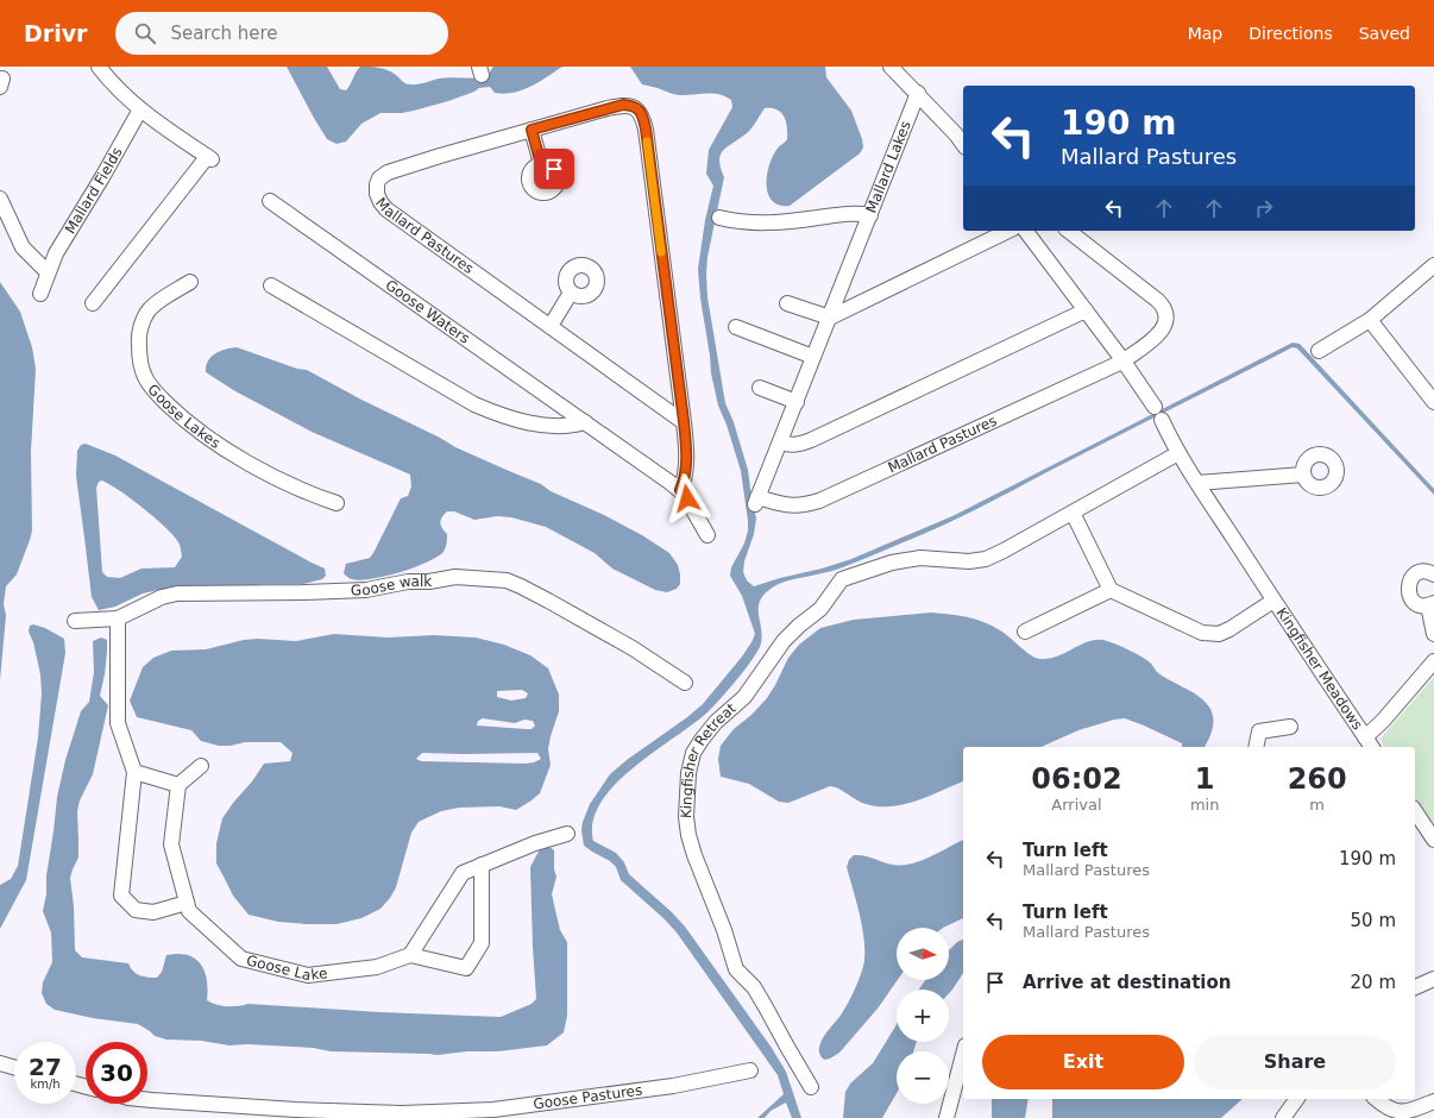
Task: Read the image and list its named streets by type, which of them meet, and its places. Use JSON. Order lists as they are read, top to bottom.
{
  "streets": {
    "street": [
      "Mallard Lakes",
      "Mallard Fields",
      "Mallard Pastures",
      "Goose Waters",
      "Goose Lakes",
      "Goose walk",
      "Kingfisher Meadows",
      "Kingfisher Retreat",
      "Goose Lake",
      "Goose Pastures"
    ]
  },
  "crossings": [
    ["Mallard Lakes", "Mallard Pastures"],
    ["Mallard Pastures", "Goose Waters"]
  ],
  "north": "right",
  "page": {
    "header": "Drivr",
    "search": "Search here",
    "nav": ["Map", "Directions", "Saved"],
    "turn": ["190 m", "Mallard Pastures"],
    "eta": [
      "06:02",
      "Arrival",
      "1",
      "min",
      "260",
      "m"
    ],
    "list": [
      {
        "name": "Turn left",
        "note": "Mallard Pastures",
        "value": "190 m"
      },
      {
        "name": "Turn left",
        "note": "Mallard Pastures",
        "value": "50 m"
      },
      {
        "name": "Arrive at destination",
        "value": "20 m"
      }
    ],
    "map_buttons": ["+", "−"],
    "buttons": ["Exit", "Share"],
    "speed": "27 km/h",
    "limit": "30"
  }
}
